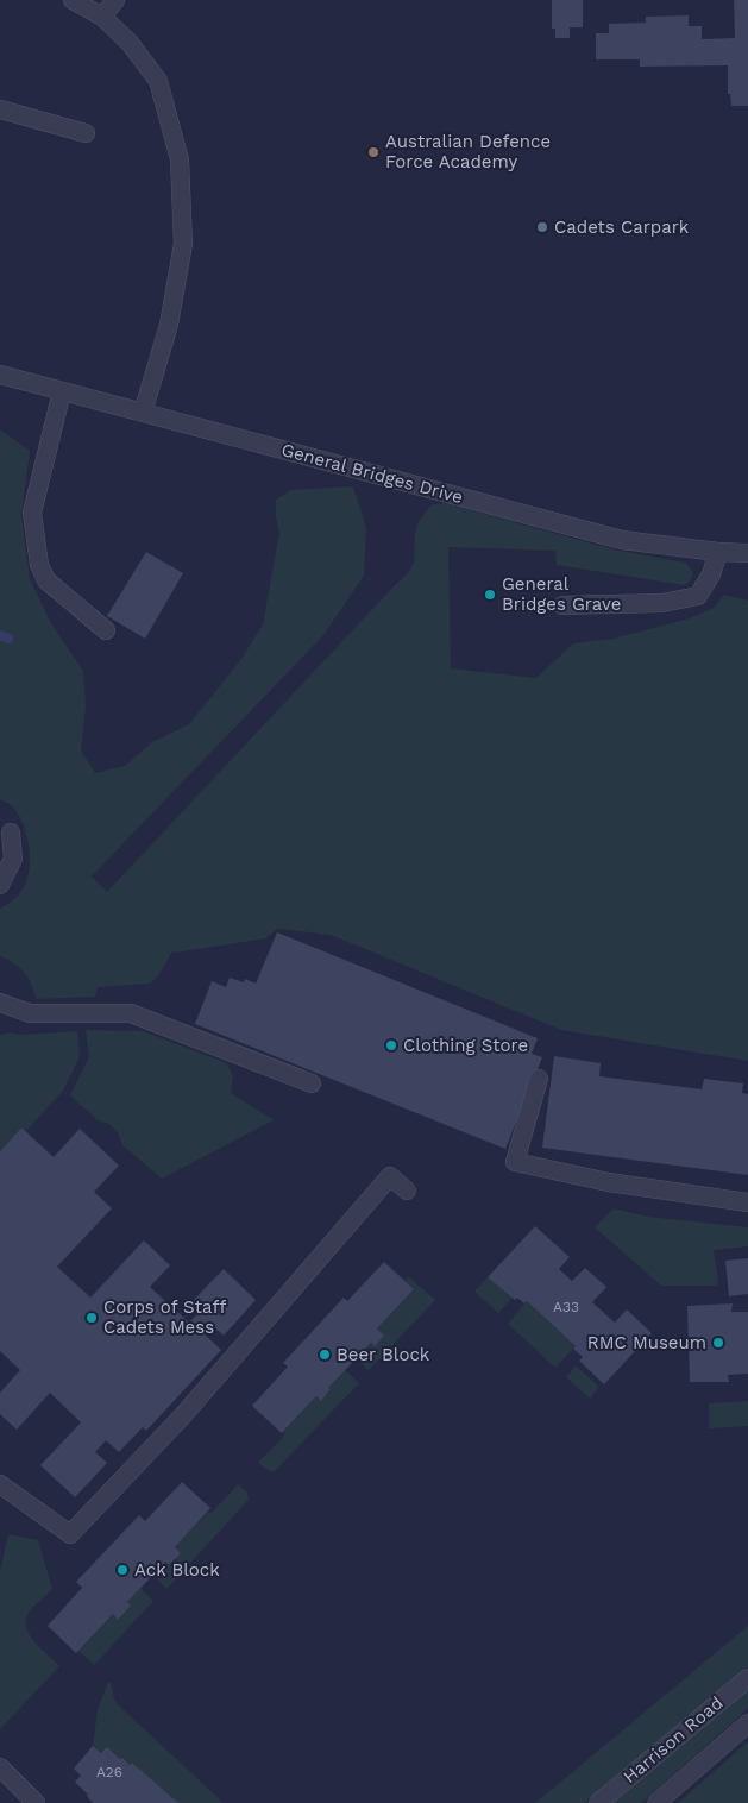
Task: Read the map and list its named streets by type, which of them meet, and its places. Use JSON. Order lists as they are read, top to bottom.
{
  "streets": {
    "street": ["General Bridges Drive", "Harrison Road"]
  },
  "places": [
    "Australian Defence Force Academy",
    "Cadets Carpark",
    "General Bridges Grave",
    "Clothing Store",
    "Corps of Staff Cadets Mess",
    "RMC Museum",
    "Beer Block",
    "Ack Block"
  ],
  "house_numbers": ["A33", "A26"]
}
